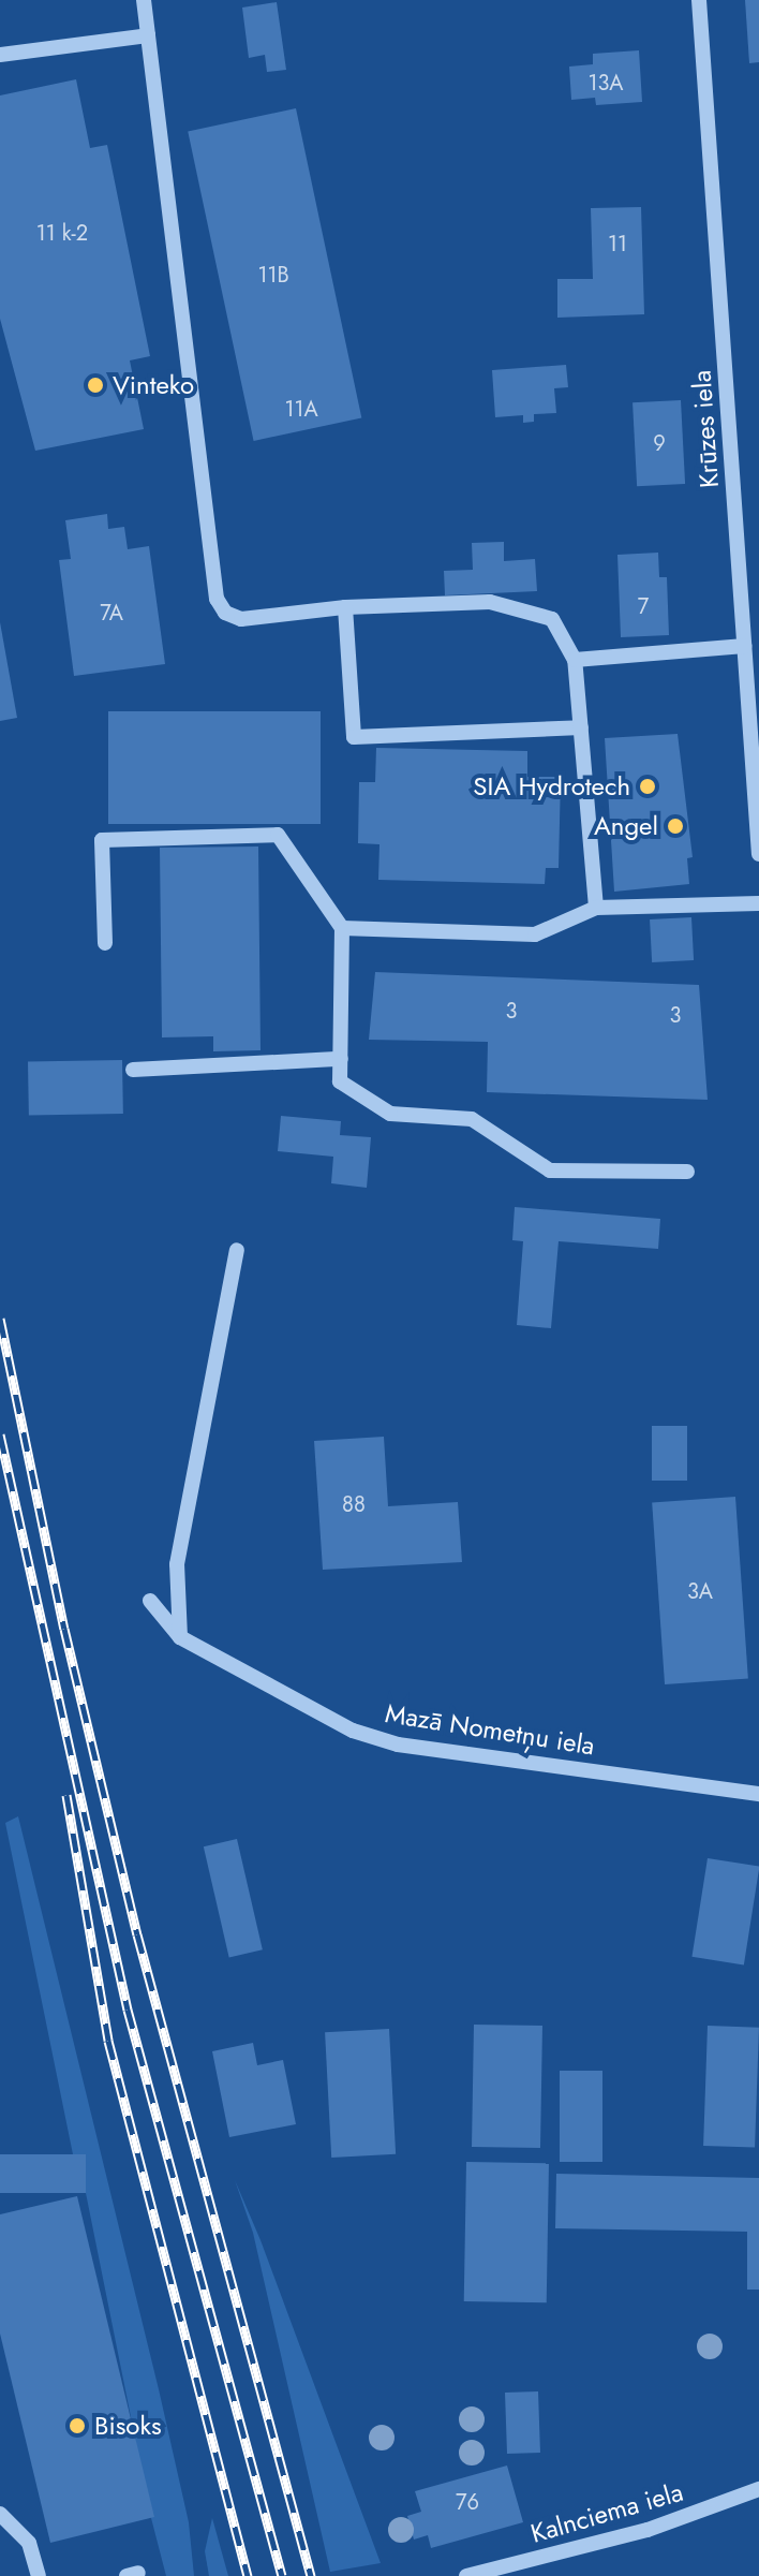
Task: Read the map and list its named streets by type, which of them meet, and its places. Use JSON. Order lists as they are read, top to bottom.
{
  "streets": {
    "street": ["Krūzes iela", "Mazā Nometņu iela", "Kalnciema iela"]
  },
  "places": [
    "Vinteko",
    "SIA Hydrotech",
    "Angel",
    "Bisoks"
  ],
  "house_numbers": [
    "13A",
    "11 k-2",
    "11",
    "11B",
    "11A",
    "9",
    "7",
    "7A",
    "3",
    "3",
    "88",
    "3A",
    "76"
  ]
}
